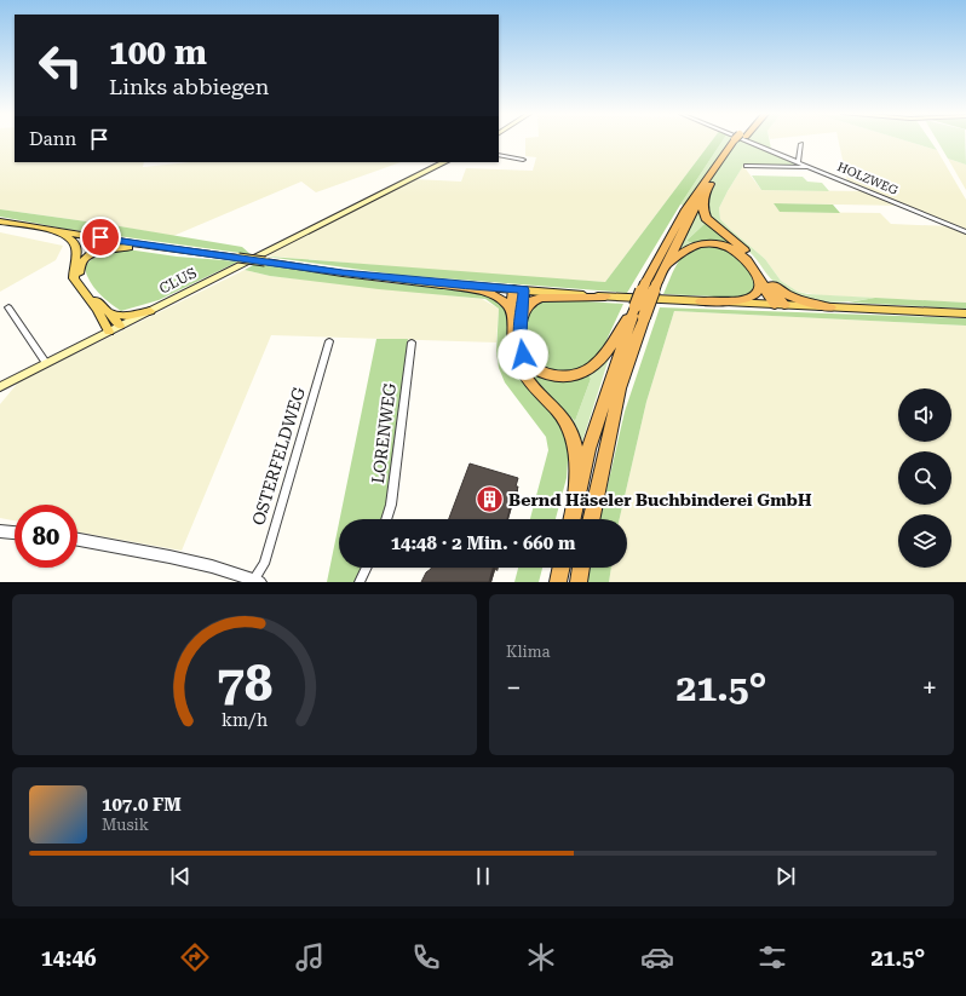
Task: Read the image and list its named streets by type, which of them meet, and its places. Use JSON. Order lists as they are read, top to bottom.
{
  "streets": {
    "main road": ["CLUS"],
    "street": ["HOLZWEG", "LORENWEG", "OSTERFELDWEG"]
  },
  "places": {
    "building": ["Bernd Häseler Buchbinderei GmbH"]
  },
  "page": {
    "turn": ["100 m", "Links abbiegen"],
    "then": "Dann",
    "limit": "80",
    "trip": "14:48 · 2 Min. · 660 m",
    "tile": "Klima",
    "heat": ["−", "21.5°", "+"],
    "song": ["107.0 FM", "Musik"],
    "tabs": ["14:46", "21.5°"],
    "gauge": ["78", "km/h"]
  }
}
